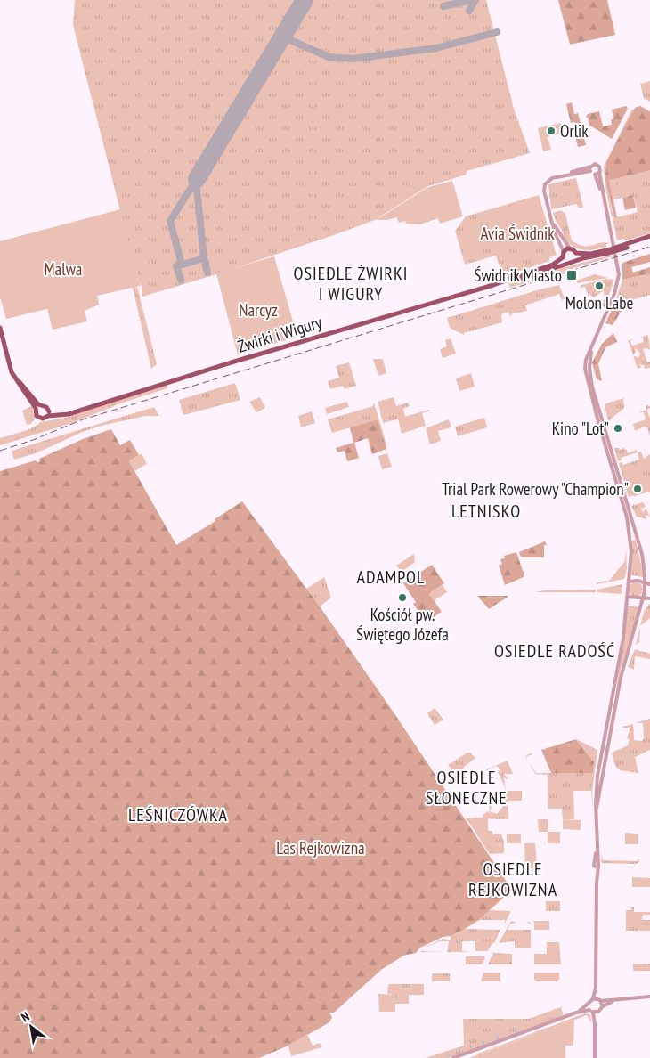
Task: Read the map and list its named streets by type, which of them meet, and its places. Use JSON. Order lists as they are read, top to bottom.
{
  "streets": {
    "main road": ["Żwirki i Wigury"]
  },
  "districts": [
    "OSIEDLE ŻWIRKI I WIGURY",
    "LETNISKO",
    "ADAMPOL",
    "OSIEDLE RADOŚĆ",
    "OSIEDLE SŁONECZNE",
    "LEŚNICZÓWKA",
    "OSIEDLE REJKOWIZNA"
  ],
  "parks": [
    "Avia Świdnik",
    "Malwa",
    "Narcyz",
    "Las Rejkowizna"
  ],
  "places": {
    "other": [
      "Orlik",
      "Molon Labe",
      "Kino \"Lot\"",
      "Trial Park Rowerowy \"Champion\"",
      "Kościół pw. Świętego Józefa"
    ],
    "transit": ["Świdnik Miasto"]
  },
  "north": "top left"
}
